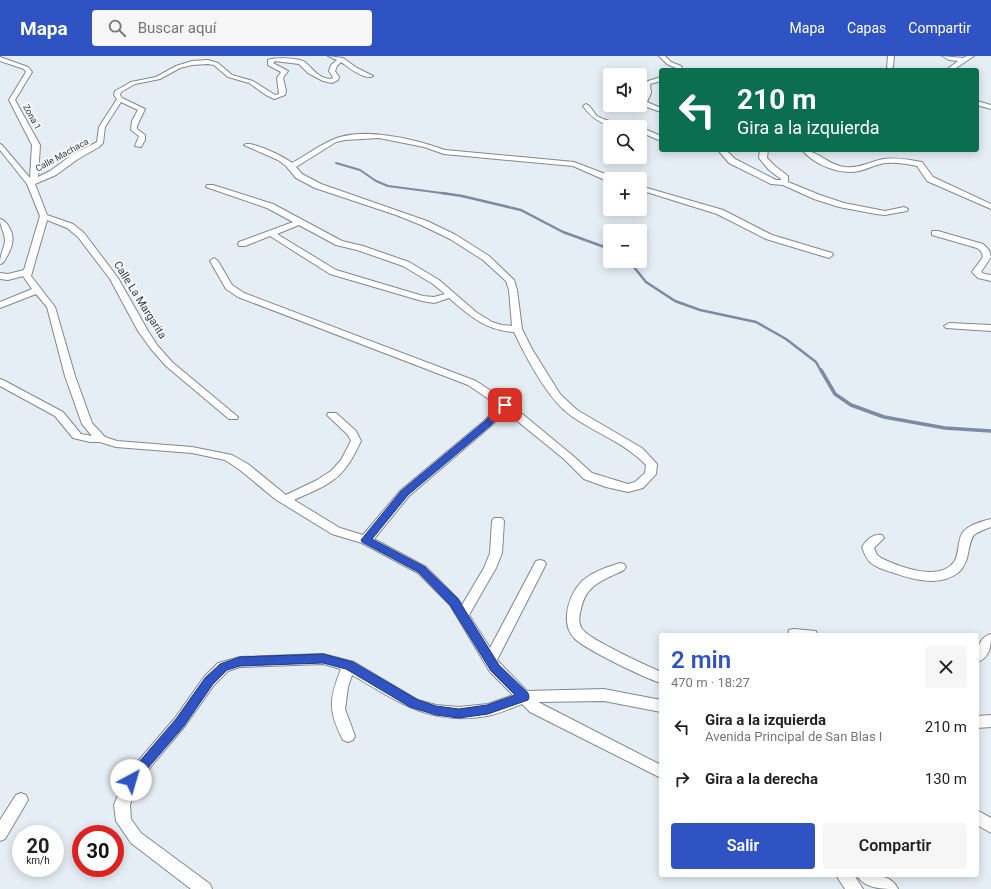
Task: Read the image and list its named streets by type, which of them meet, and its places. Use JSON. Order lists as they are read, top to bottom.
{
  "streets": {
    "street": ["Zona 1", "Calle Machaca", "Calle La Margarita"]
  },
  "crossings": [
    ["Zona 1", "Calle Machaca"]
  ],
  "page": {
    "header": "Mapa",
    "search": "Buscar aquí",
    "nav": ["Mapa", "Capas", "Compartir"],
    "map_buttons": ["+", "−"],
    "turn": ["210 m", "Gira a la izquierda"],
    "heading": ["2 min", "470 m · 18:27"],
    "list": [
      {
        "name": "Gira a la izquierda",
        "note": "Avenida Principal de San Blas I",
        "value": "210 m"
      },
      {
        "name": "Gira a la derecha",
        "value": "130 m"
      }
    ],
    "buttons": ["Salir", "Compartir"],
    "speed": "20 km/h",
    "limit": "30"
  }
}
